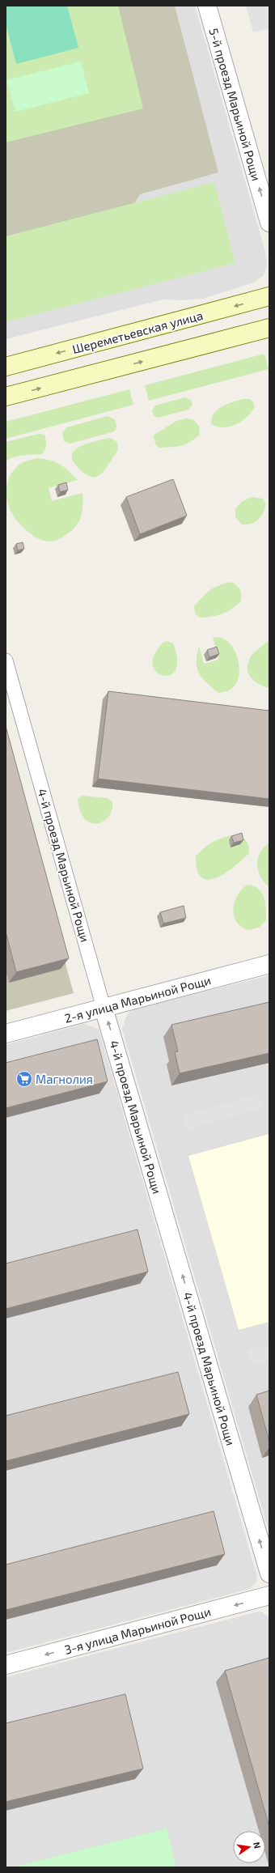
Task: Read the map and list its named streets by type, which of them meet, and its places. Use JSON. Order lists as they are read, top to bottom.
{
  "streets": {
    "main road": ["Шереметьевская улица"],
    "street": [
      "5-й проезд Марьиной Рощи",
      "4-й проезд Марьиной Рощи",
      "2-я улица Марьиной Рощи",
      "3-я улица Марьиной Рощи"
    ]
  },
  "crossings": [
    ["4-й проезд Марьиной Рощи", "2-я улица Марьиной Рощи"]
  ],
  "one_way": ["5-й проезд Марьиной Рощи", "4-й проезд Марьиной Рощи", "3-я улица Марьиной Рощи"],
  "places": {
    "supermarket": ["Магнолия"]
  },
  "north": "right"
}
